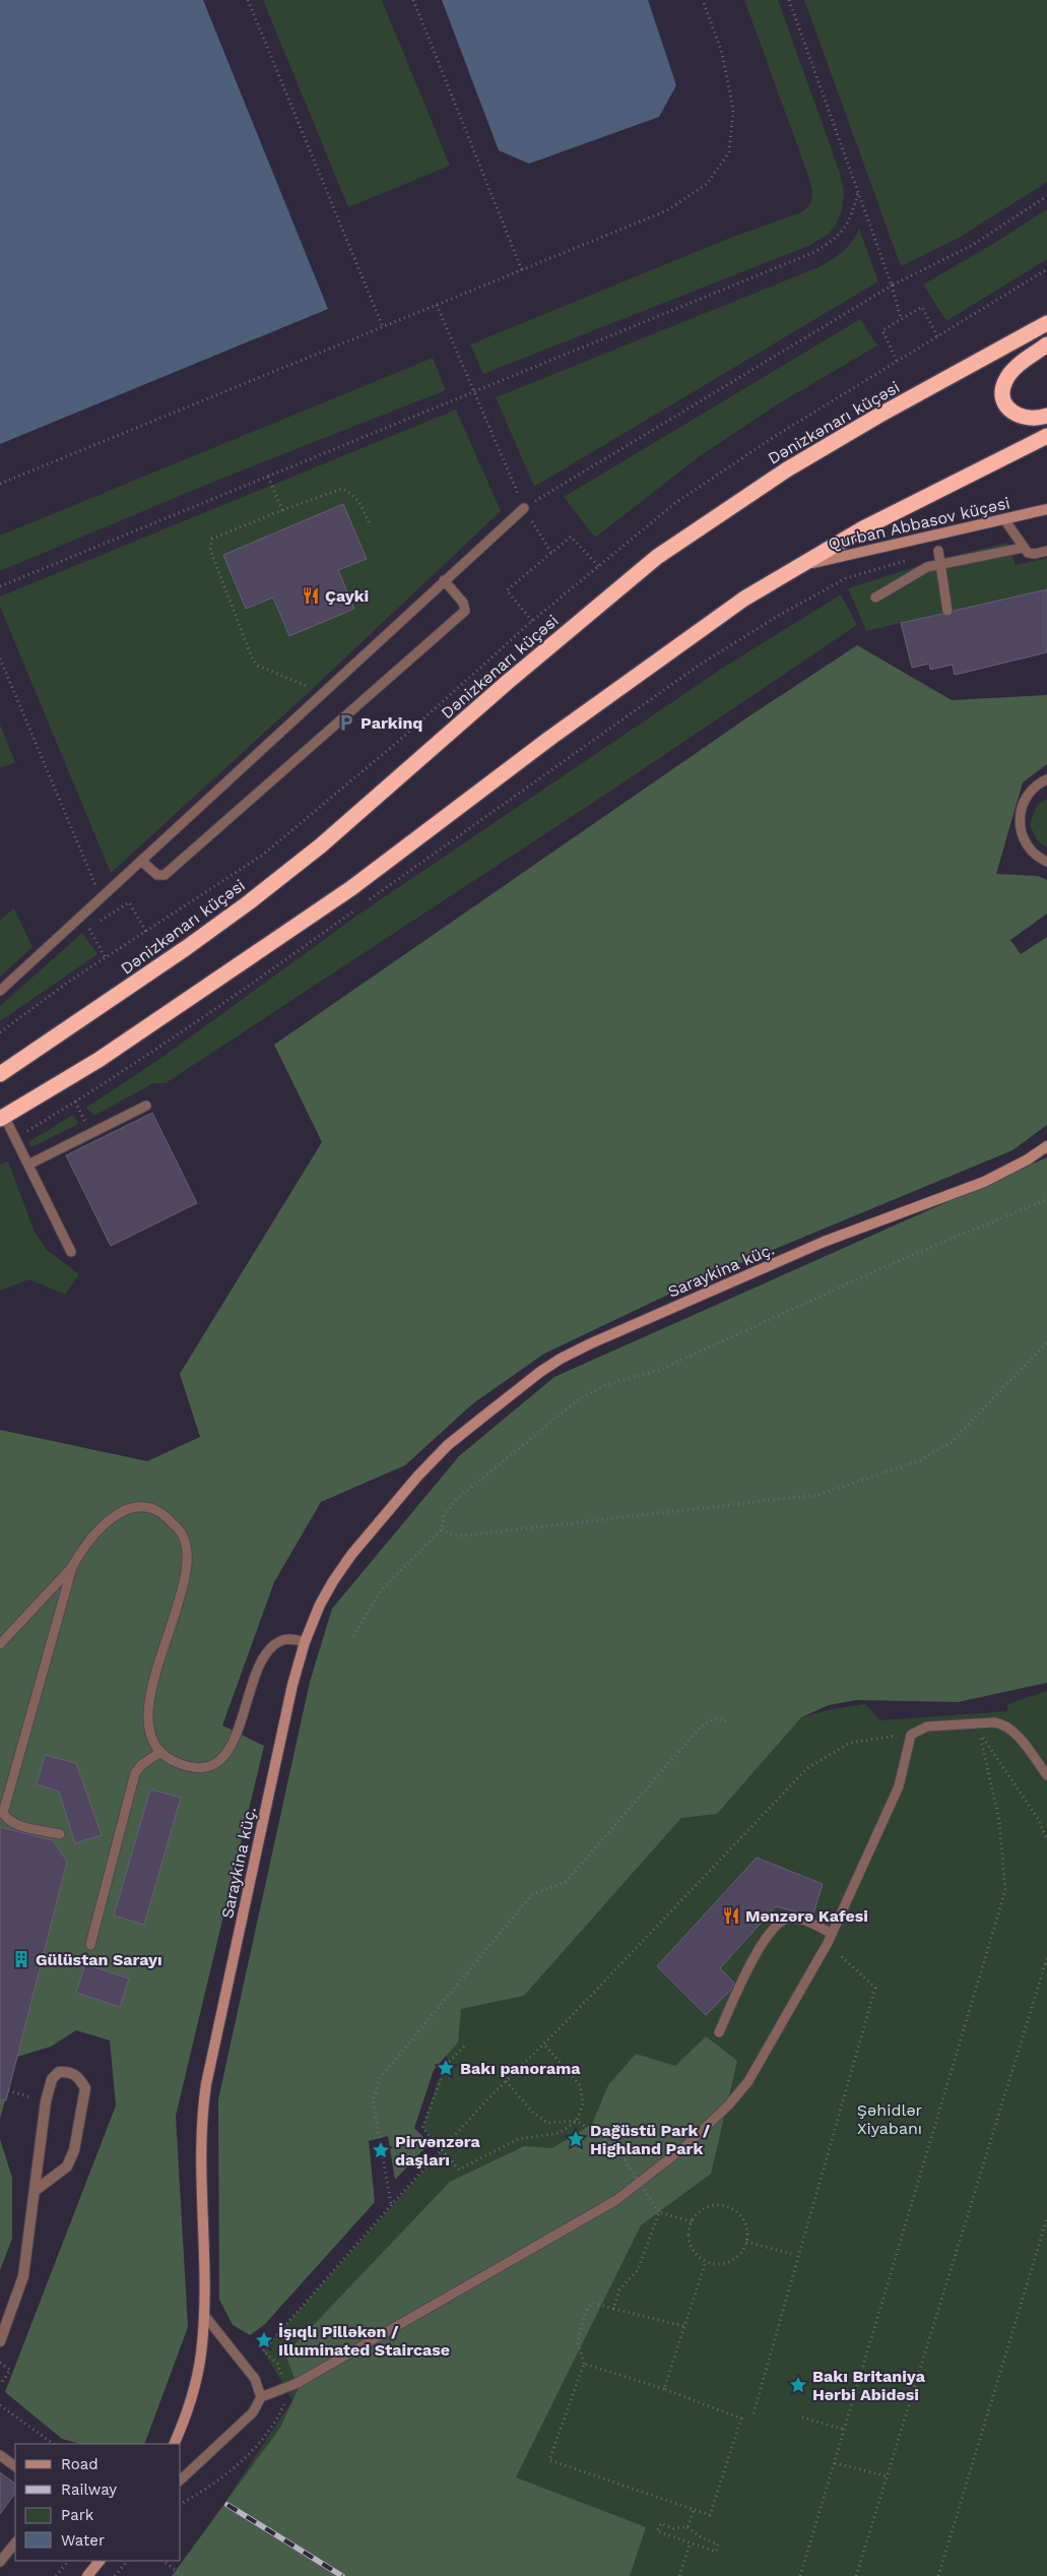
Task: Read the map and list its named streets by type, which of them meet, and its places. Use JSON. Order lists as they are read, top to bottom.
{
  "streets": {
    "highway": ["Dənizkənarı küçəsi"],
    "street": ["Qurban Abbasov küçəsi", "Saraykina küç."]
  },
  "parks": ["Şəhidlər Xiyabanı"],
  "places": {
    "restaurant": ["Çayki", "Mənzərə Kafesi"],
    "parking": ["Parkinq"],
    "building": ["Gülüstan Sarayı"],
    "place": [
      "Bakı panorama",
      "Dağüstü Park / Highland Park",
      "Pirvənzəra daşları",
      "İşıqlı Pilləkən / Illuminated Staircase",
      "Bakı Britaniya Hərbi Abidəsi"
    ]
  },
  "legend": [
    "Road",
    "Railway",
    "Park",
    "Water"
  ]
}
